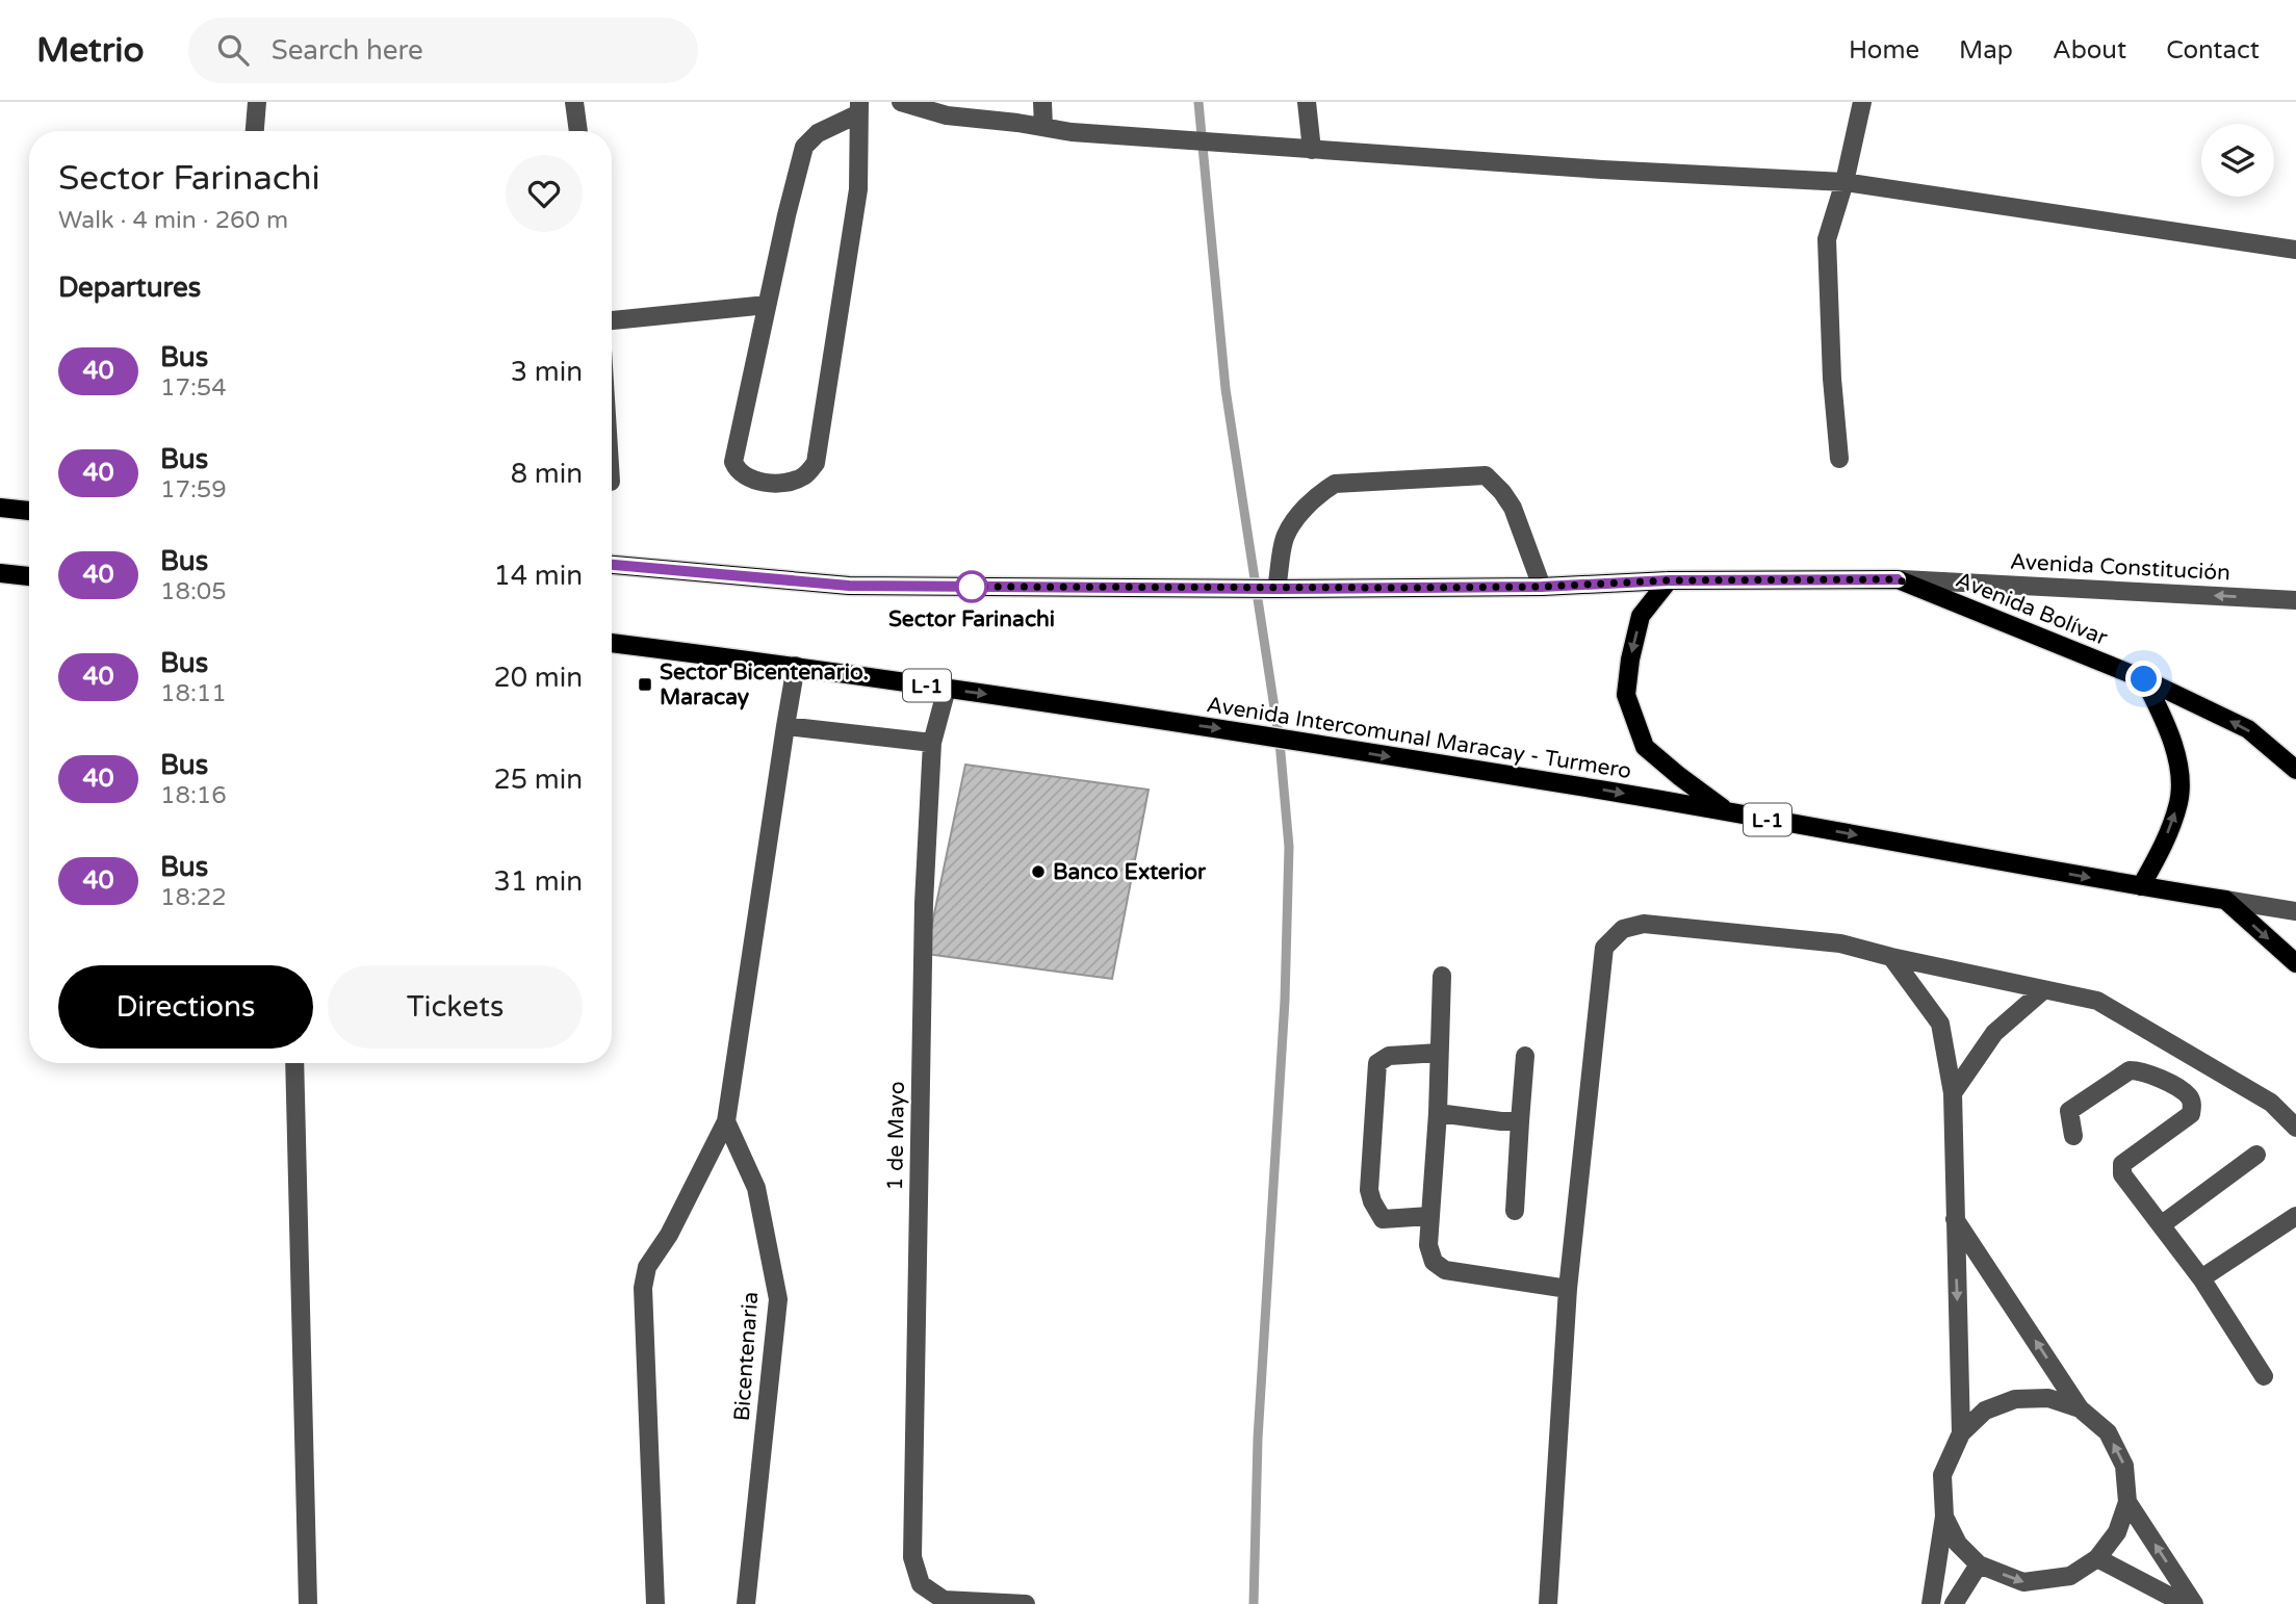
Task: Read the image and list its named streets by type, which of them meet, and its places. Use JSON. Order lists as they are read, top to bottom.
{
  "streets": {
    "main road": ["Avenida Bolívar", "L-1", "Avenida Intercomunal Maracay - Turmero"],
    "street": ["Avenida Constitución", "1 de Mayo", "Bicentenaria"]
  },
  "crossings": [
    ["Avenida Constitución", "Avenida Bolívar"],
    ["Avenida Intercomunal Maracay - Turmero", "1 de Mayo"]
  ],
  "one_way": ["Avenida Constitución", "Avenida Bolívar"],
  "places": {
    "other": ["Sector Farinachi", "Banco Exterior"],
    "transit": ["Sector Bicentenario. Maracay"]
  },
  "lines": ["bus line 40"],
  "page": {
    "header": "Metrio",
    "search": "Search here",
    "nav": [
      "Home",
      "Map",
      "About",
      "Contact"
    ],
    "heading": [
      ["Sector Farinachi", "Walk · 4 min · 260 m"],
      "Departures"
    ],
    "list": [
      {
        "mark": "40",
        "name": "Bus",
        "note": "17:54",
        "value": "3 min"
      },
      {
        "mark": "40",
        "name": "Bus",
        "note": "17:59",
        "value": "8 min"
      },
      {
        "mark": "40",
        "name": "Bus",
        "note": "18:05",
        "value": "14 min"
      },
      {
        "mark": "40",
        "name": "Bus",
        "note": "18:11",
        "value": "20 min"
      },
      {
        "mark": "40",
        "name": "Bus",
        "note": "18:16",
        "value": "25 min"
      },
      {
        "mark": "40",
        "name": "Bus",
        "note": "18:22",
        "value": "31 min"
      }
    ],
    "buttons": ["Directions", "Tickets"]
  }
}
